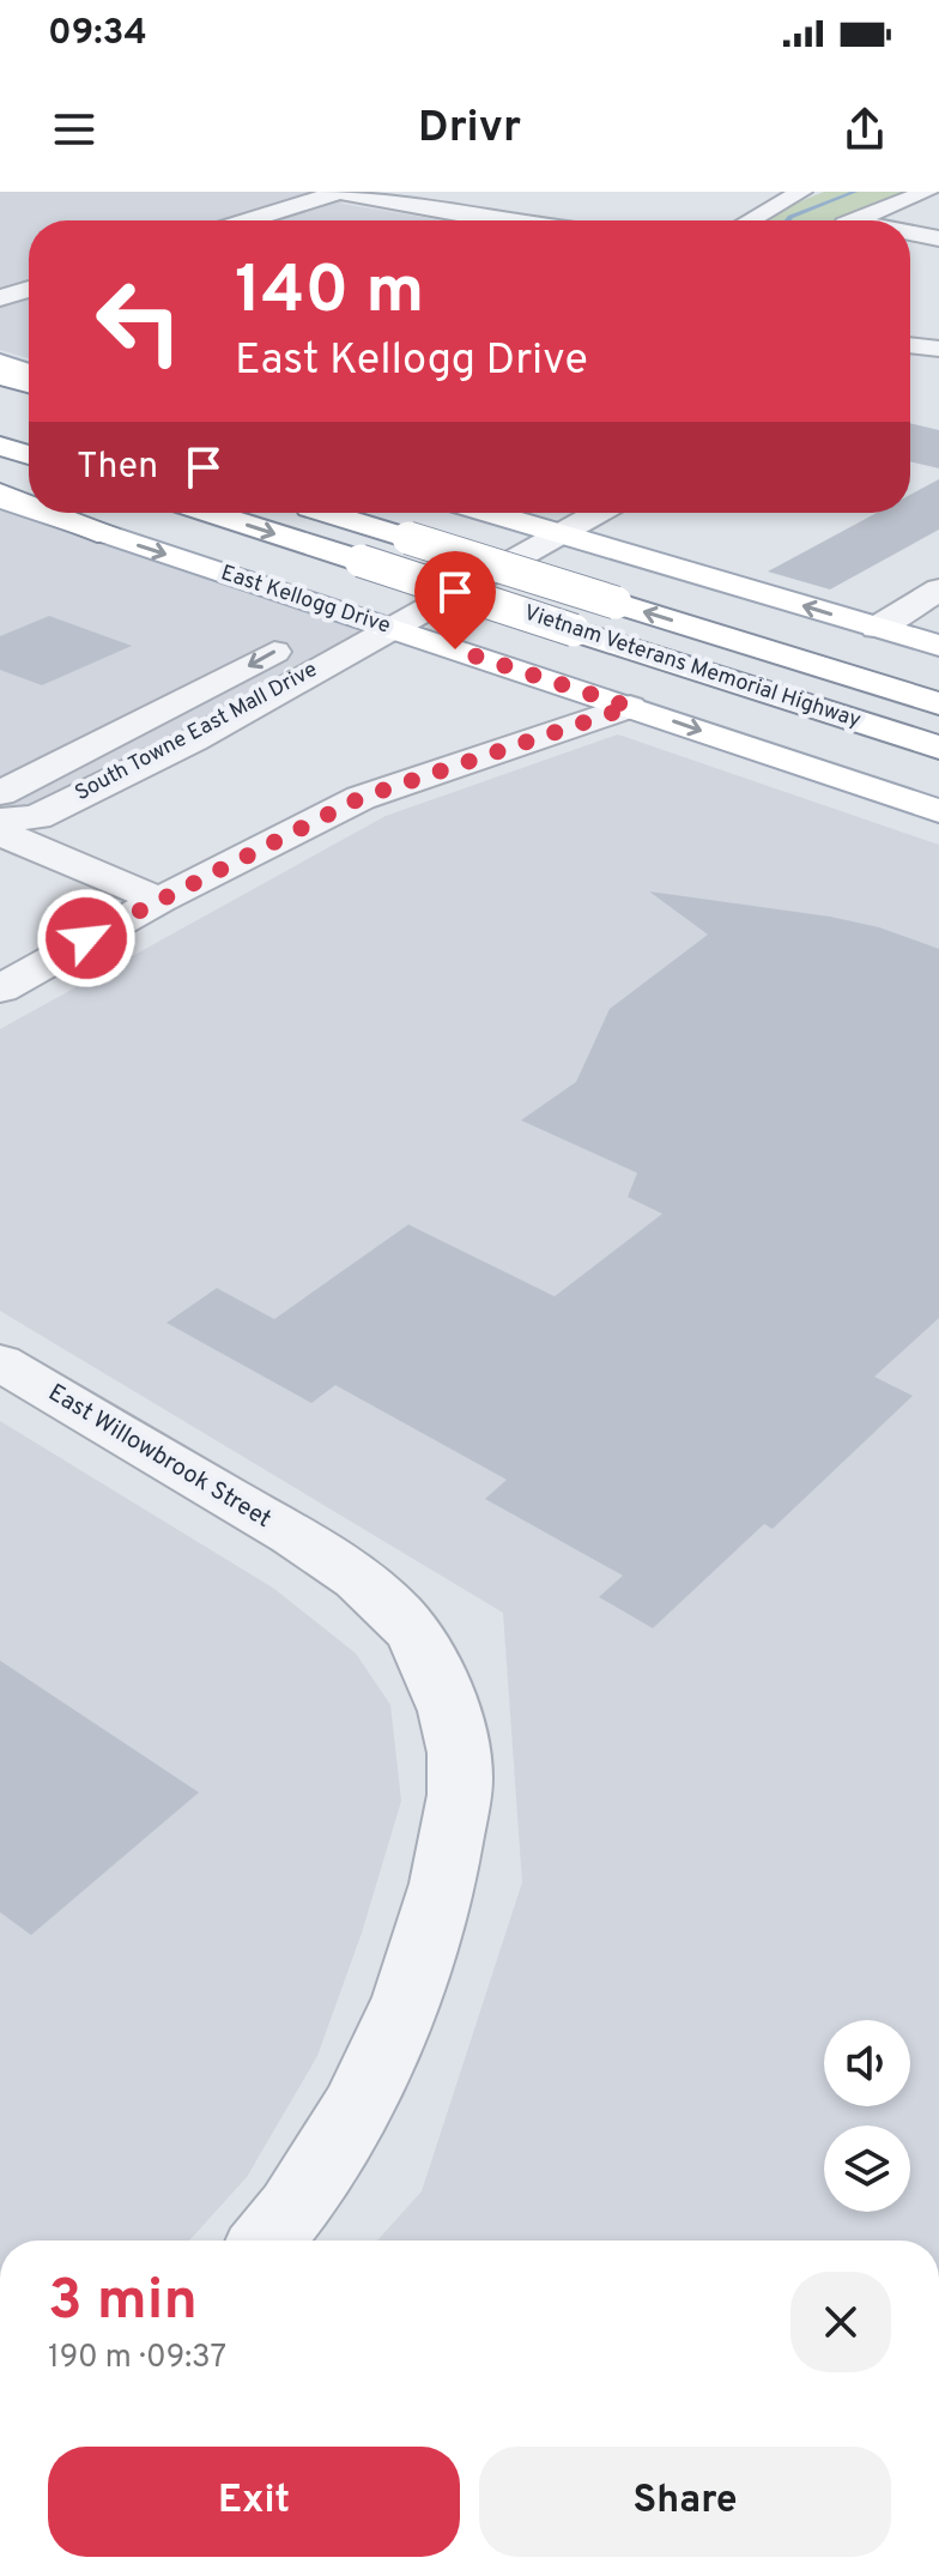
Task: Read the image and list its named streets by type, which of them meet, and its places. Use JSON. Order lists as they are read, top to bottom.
{
  "streets": {
    "main road": ["East Kellogg Drive", "Vietnam Veterans Memorial Highway"],
    "street": ["South Towne East Mall Drive", "East Willowbrook Street"]
  },
  "crossings": [
    ["East Kellogg Drive", "South Towne East Mall Drive"]
  ],
  "page": {
    "status": "09:34",
    "header": "Drivr",
    "turn": ["140 m", "East Kellogg Drive"],
    "then": "Then",
    "heading": ["3 min", "190 m · 09:37"],
    "buttons": ["Exit", "Share"]
  }
}
